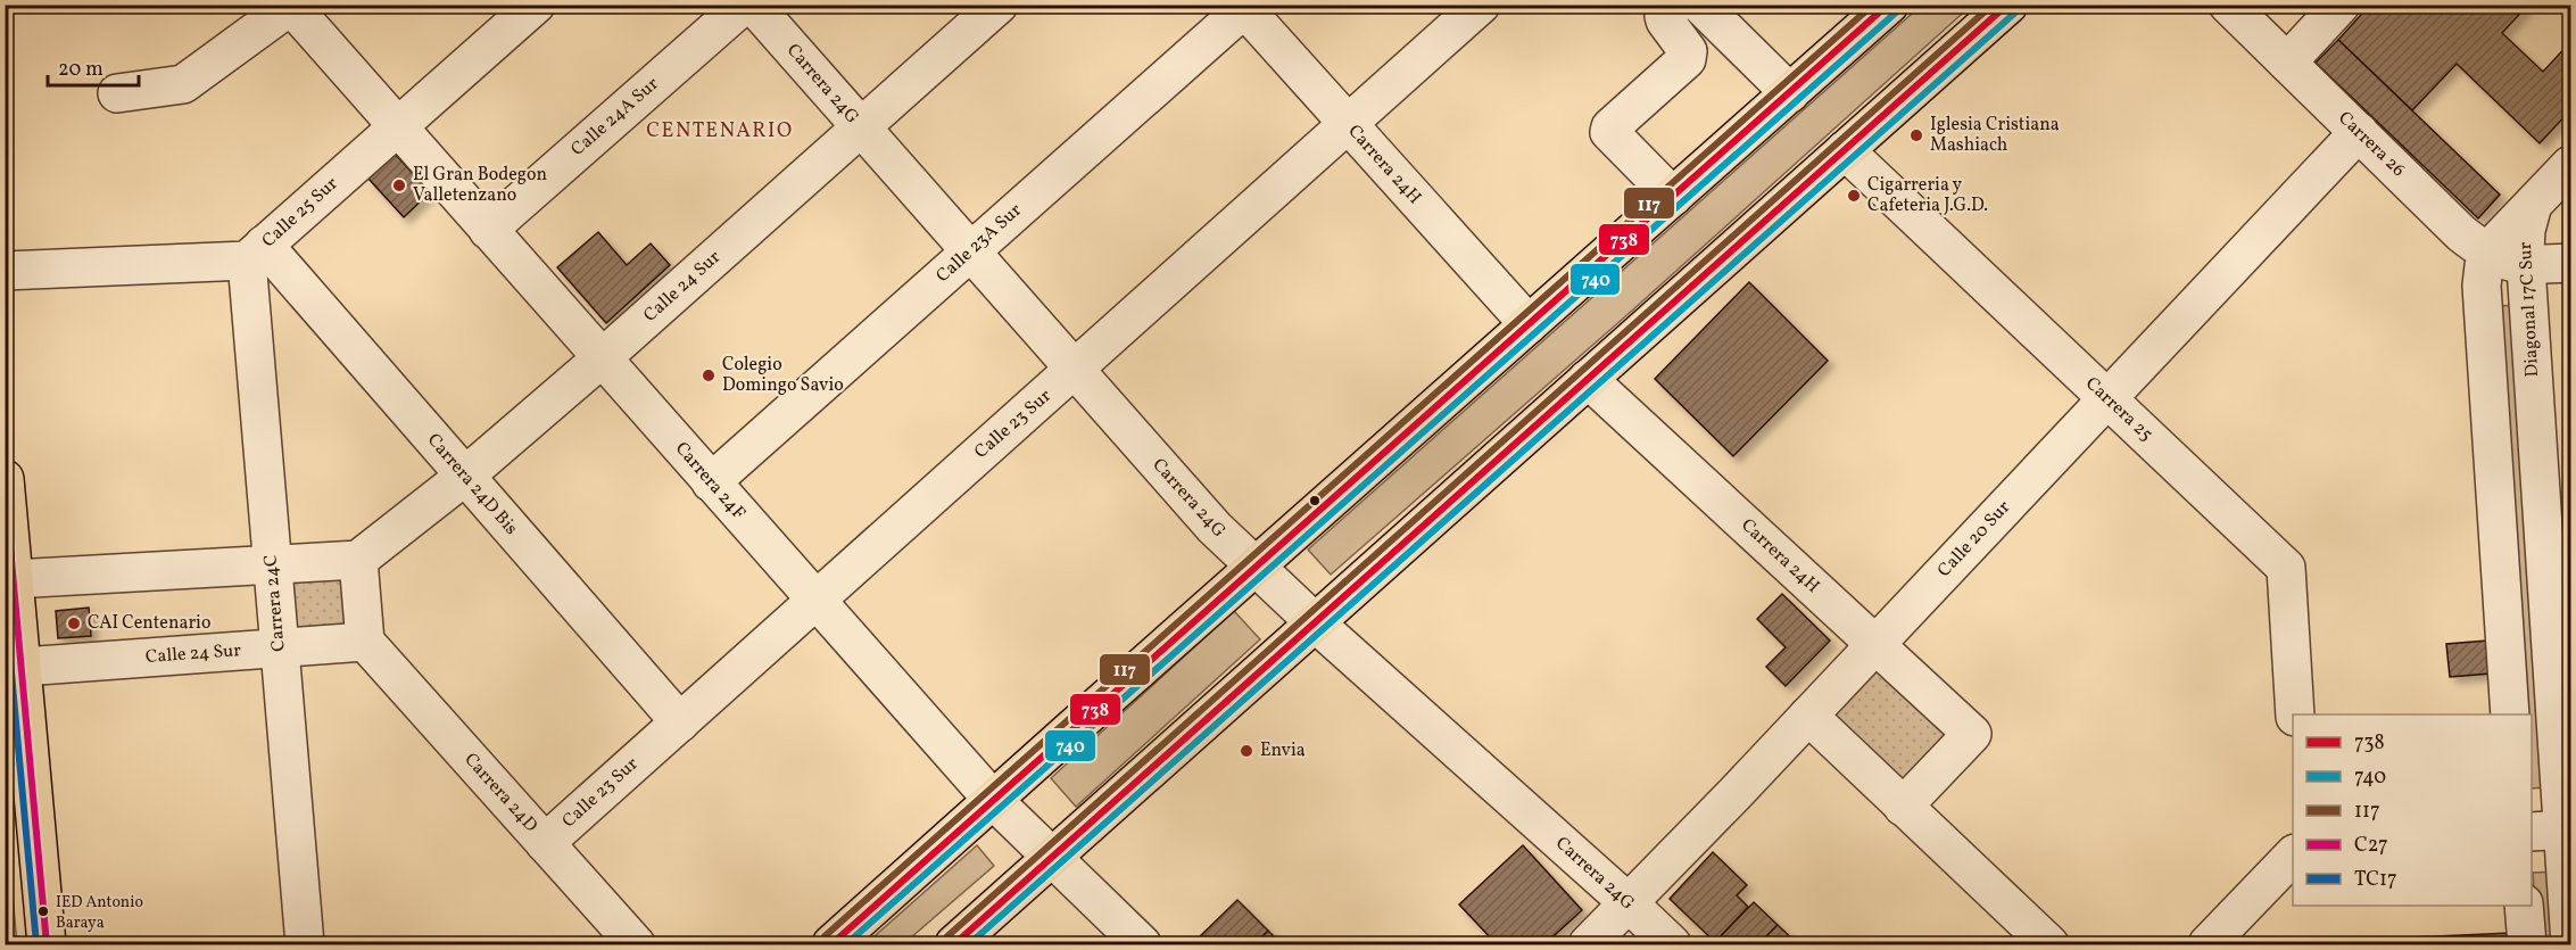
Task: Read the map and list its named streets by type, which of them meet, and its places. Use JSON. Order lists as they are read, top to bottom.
{
  "streets": {
    "street": [
      "Carrera 24G",
      "Calle 24A Sur",
      "Carrera 26",
      "Carrera 24H",
      "Calle 25 Sur",
      "Calle 23A Sur",
      "Calle 24 Sur",
      "Diagonal 17C Sur",
      "Carrera 25",
      "Calle 23 Sur",
      "Carrera 24F",
      "Carrera 24D Bis",
      "Calle 20 Sur",
      "Carrera 24C",
      "Carrera 24D"
    ]
  },
  "crossings": [
    ["Carrera 24G", "Calle 23A Sur"],
    ["Carrera 24G", "Calle 24 Sur"],
    ["Carrera 24G", "Calle 23 Sur"],
    ["Carrera 24G", "Calle 20 Sur"],
    ["Calle 24A Sur", "Carrera 24F"],
    ["Carrera 26", "Diagonal 17C Sur"],
    ["Carrera 26", "Calle 20 Sur"],
    ["Carrera 24H", "Calle 23A Sur"],
    ["Carrera 24H", "Calle 23 Sur"],
    ["Carrera 24H", "Calle 20 Sur"],
    ["Calle 25 Sur", "Carrera 24F"],
    ["Calle 25 Sur", "Carrera 24D Bis"],
    ["Calle 25 Sur", "Carrera 24C"],
    ["Calle 23A Sur", "Carrera 24F"],
    ["Calle 24 Sur", "Carrera 24F"],
    ["Calle 24 Sur", "Carrera 24D Bis"],
    ["Calle 24 Sur", "Carrera 24C"],
    ["Calle 24 Sur", "Carrera 24D"],
    ["Carrera 25", "Calle 20 Sur"],
    ["Calle 23 Sur", "Carrera 24F"],
    ["Calle 23 Sur", "Carrera 24D Bis"],
    ["Calle 23 Sur", "Carrera 24D"],
    ["Carrera 24D Bis", "Carrera 24C"]
  ],
  "districts": ["CENTENARIO"],
  "places": [
    "Iglesia Cristiana Mashiach",
    "El Gran Bodegon Valletenzano",
    "Cigarreria y Cafeteria J.G.D.",
    "Colegio Domingo Savio",
    "CAI Centenario",
    "Envia",
    "IED Antonio Baraya"
  ],
  "lines": [
    "transit line 738",
    "transit line 117",
    "transit line 740",
    "transit line C27",
    "transit line TC17"
  ],
  "legend": [
    "738",
    "740",
    "117",
    "C27",
    "TC17"
  ],
  "scale_bar": "20 m"
}
